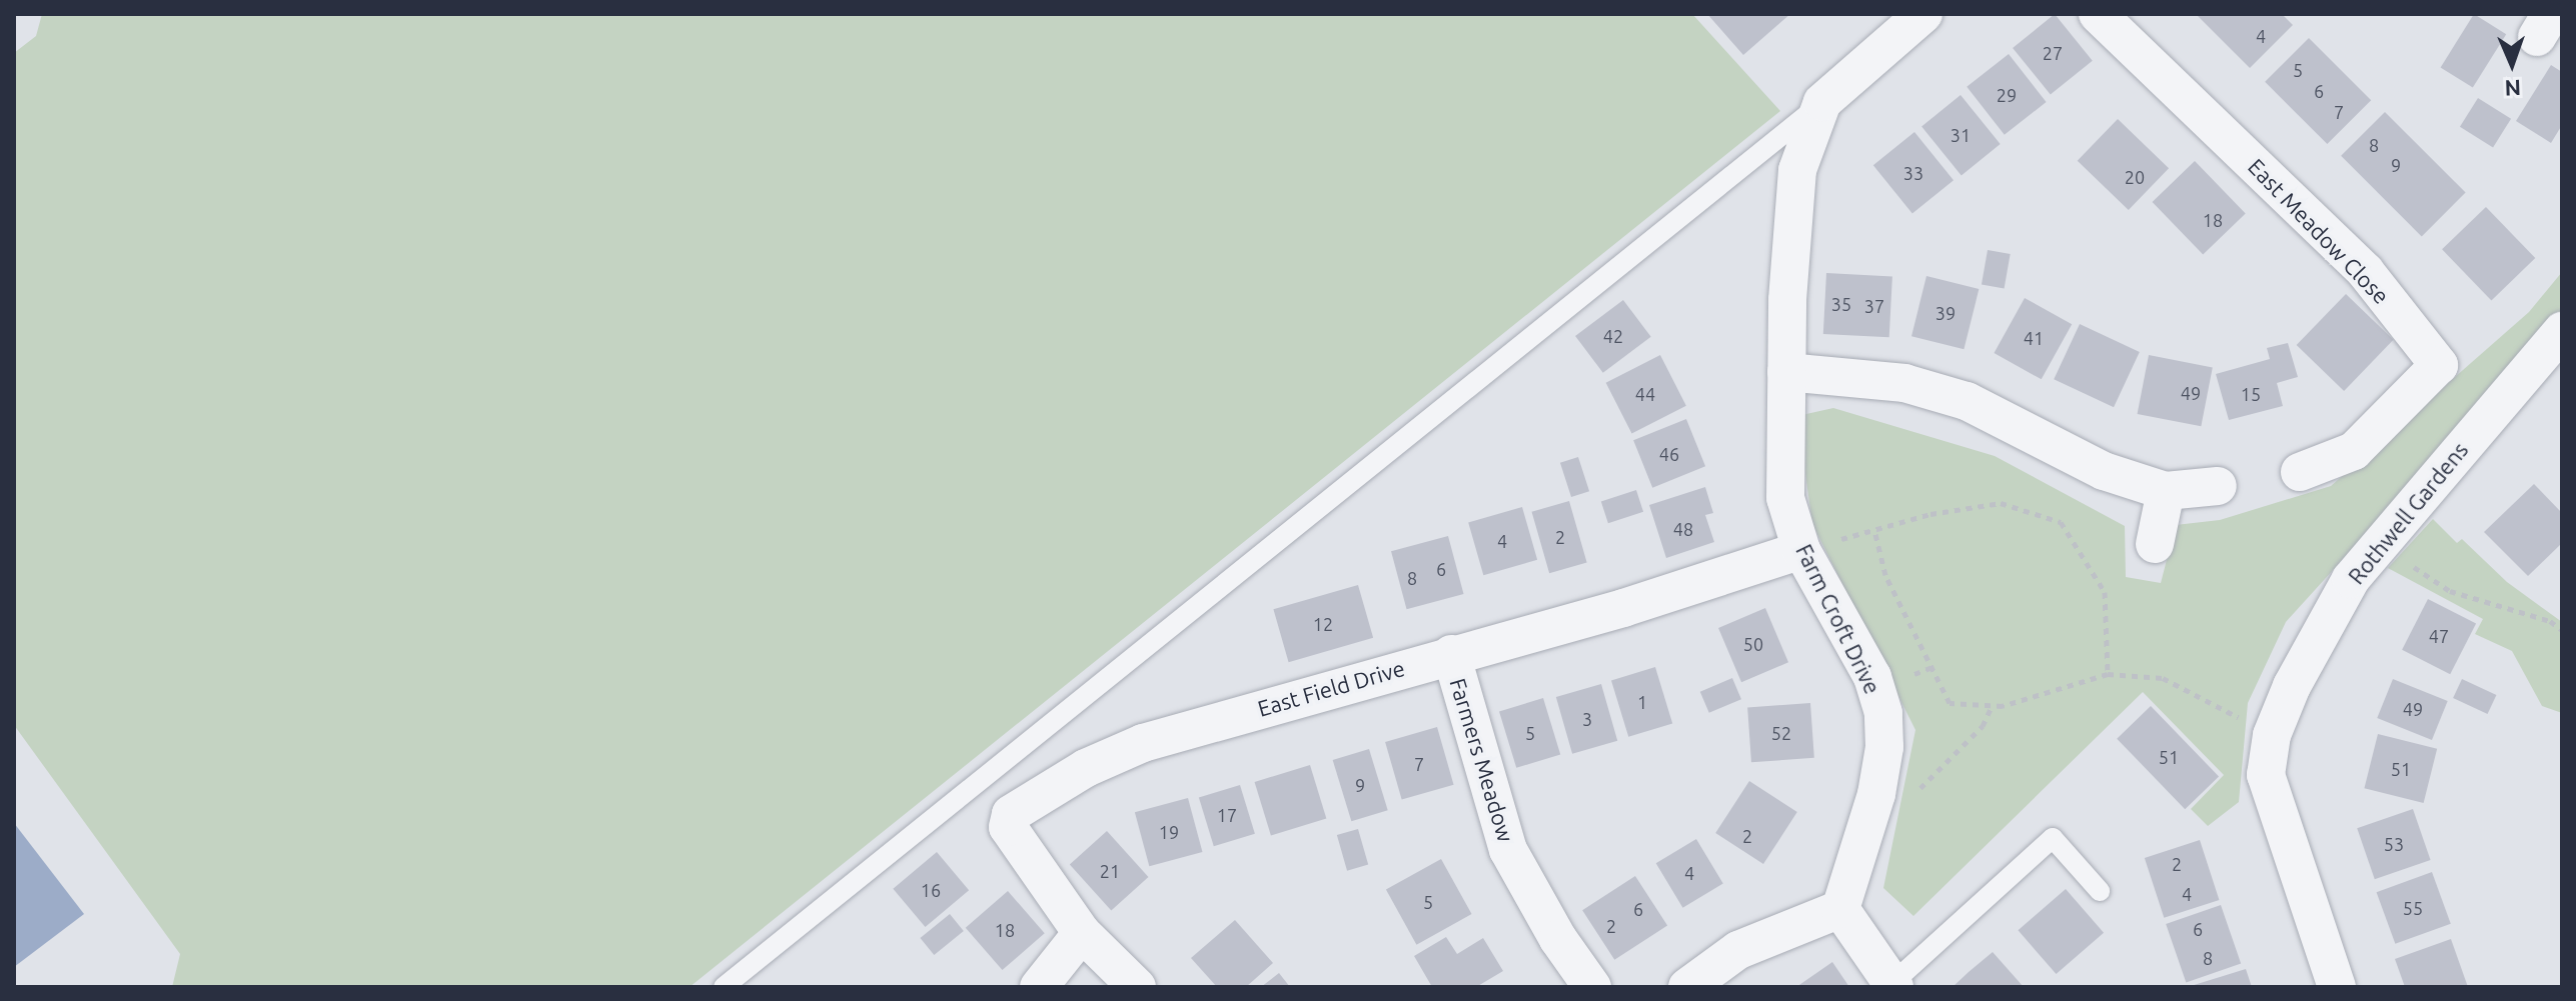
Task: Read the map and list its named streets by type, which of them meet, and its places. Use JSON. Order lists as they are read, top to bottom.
{
  "streets": {
    "street": [
      "East Meadow Close",
      "Rothwell Gardens",
      "Farm Croft Drive",
      "East Field Drive",
      "Farmers Meadow"
    ]
  },
  "crossings": [
    ["Farm Croft Drive", "East Field Drive"],
    ["East Field Drive", "Farmers Meadow"]
  ],
  "house_numbers": [
    "4",
    "27",
    "5",
    "6",
    "29",
    "7",
    "31",
    "8",
    "9",
    "33",
    "20",
    "18",
    "35",
    "37",
    "39",
    "42",
    "41",
    "49",
    "44",
    "15",
    "46",
    "48",
    "2",
    "4",
    "6",
    "8",
    "12",
    "47",
    "50",
    "1",
    "49",
    "3",
    "5",
    "52",
    "51",
    "7",
    "51",
    "9",
    "17",
    "19",
    "2",
    "53",
    "2",
    "21",
    "4",
    "16",
    "4",
    "5",
    "55",
    "6",
    "2",
    "6",
    "18",
    "8"
  ],
  "north": "bottom"
}
